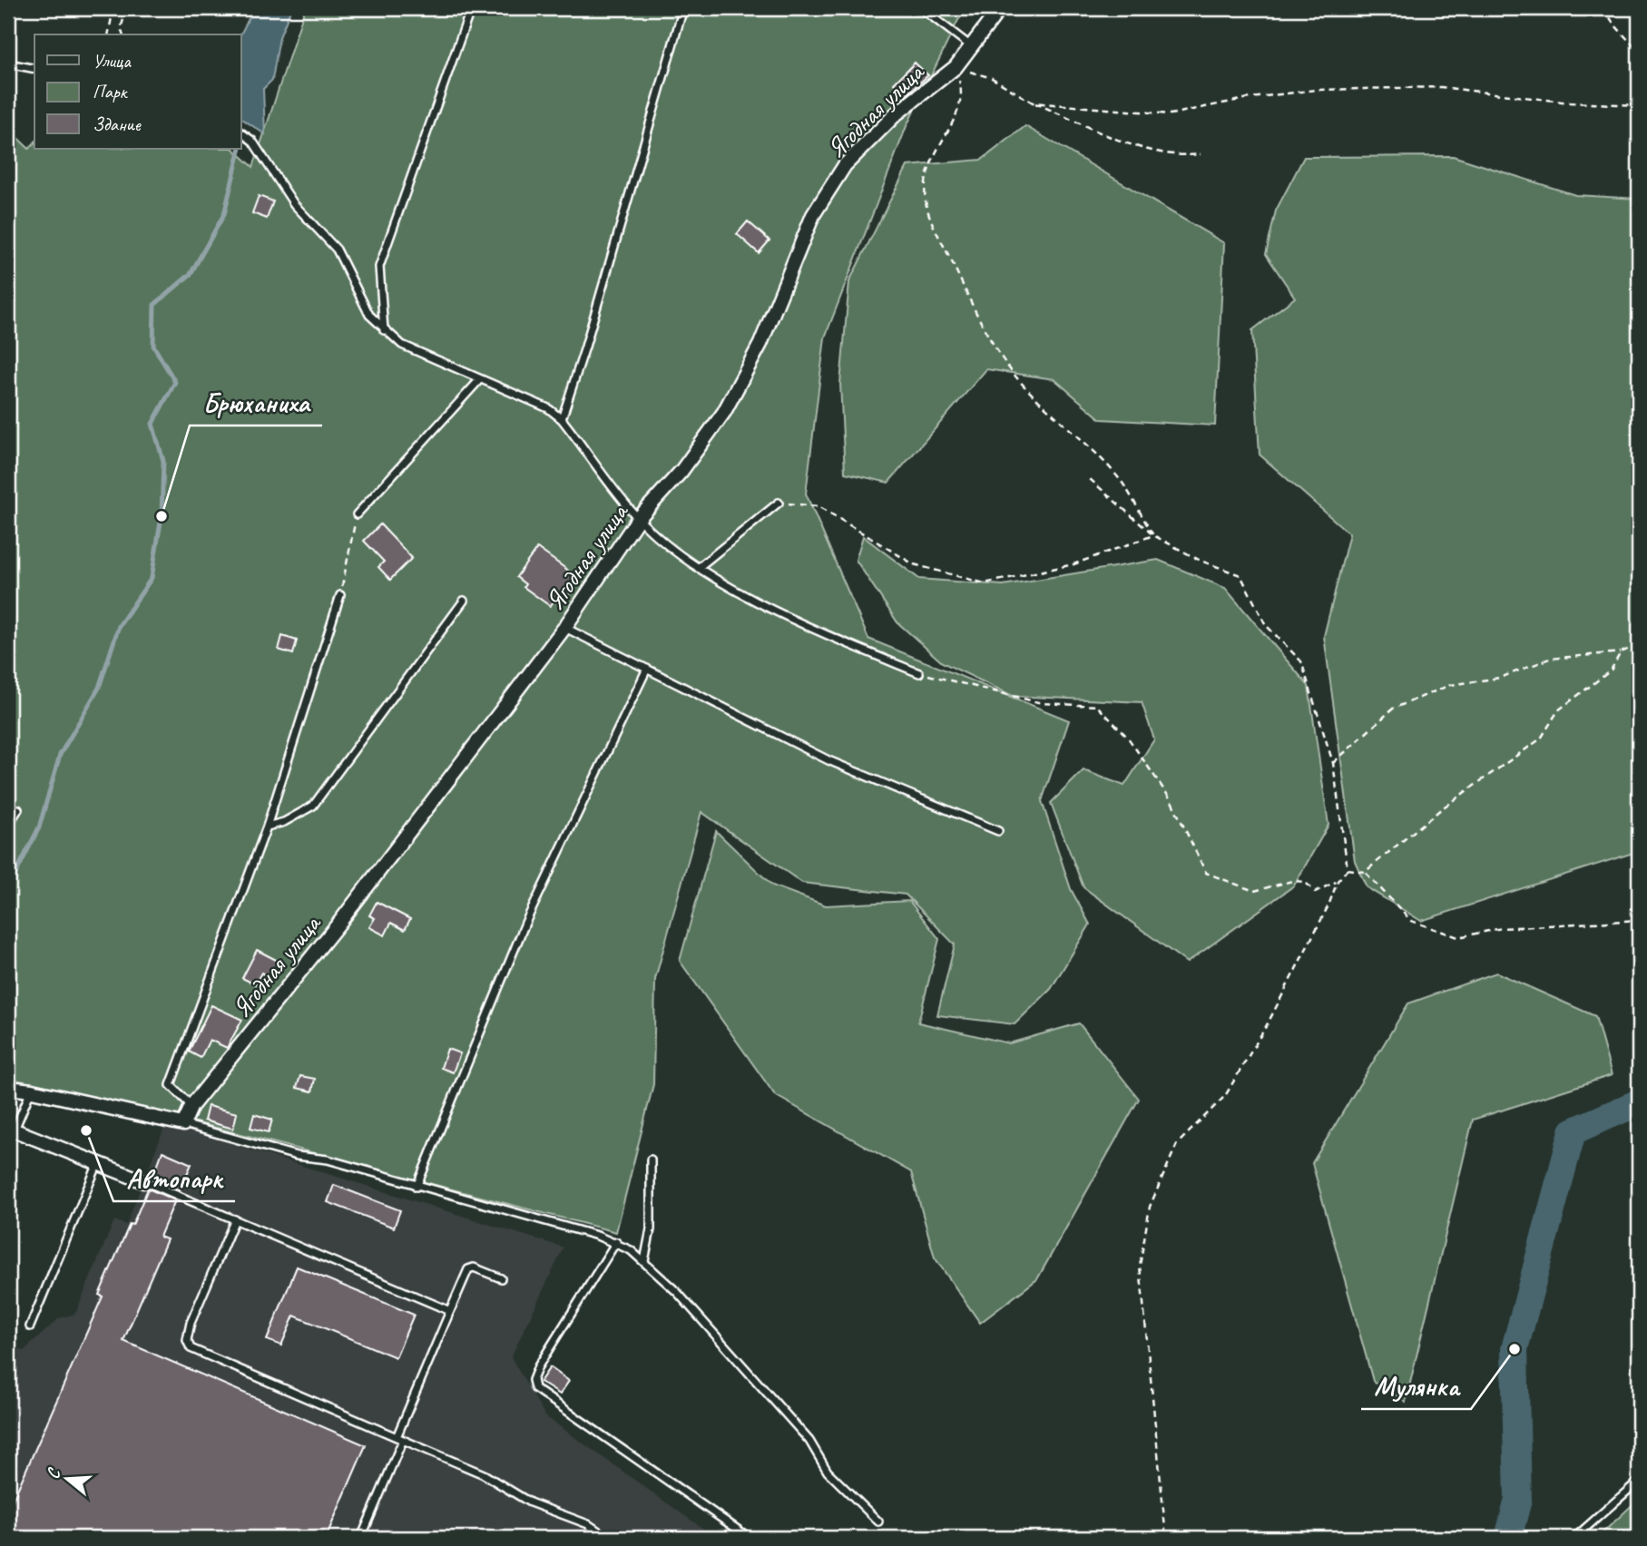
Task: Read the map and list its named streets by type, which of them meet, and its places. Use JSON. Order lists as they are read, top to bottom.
{
  "streets": {
    "street": ["Ягодная улица"]
  },
  "places": ["Брюханиха", "Автопарк", "Мулянка"],
  "legend": ["Улица", "Парк", "Здание"],
  "north": "left"
}
